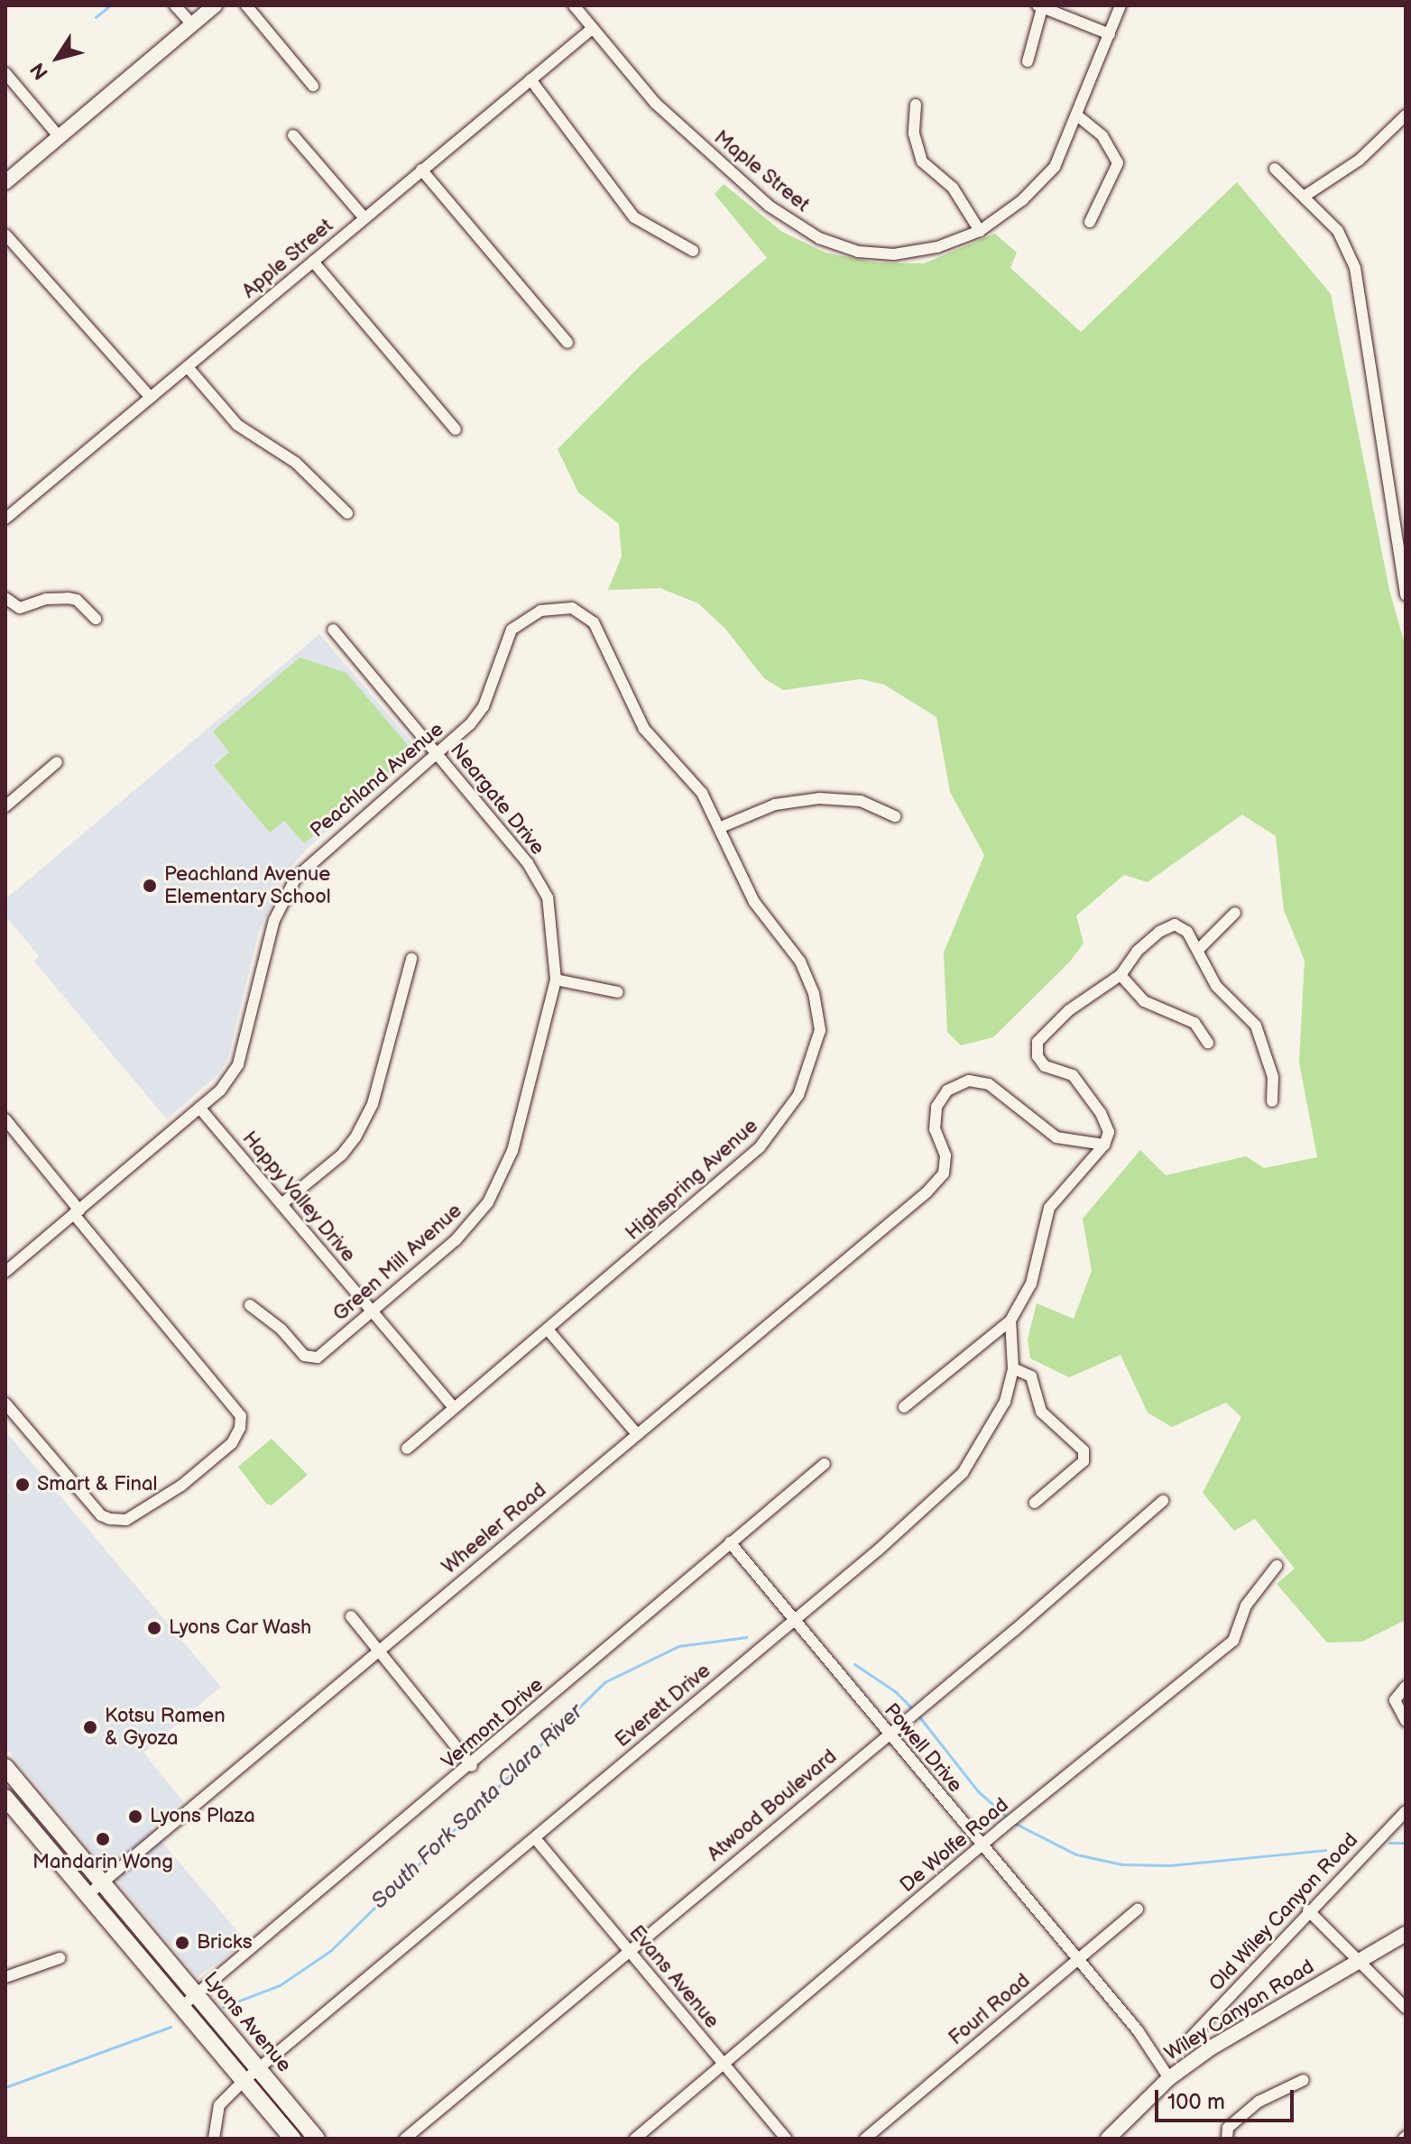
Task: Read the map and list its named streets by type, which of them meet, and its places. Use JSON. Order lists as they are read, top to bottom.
{
  "streets": {
    "main road": ["Lyons Avenue"],
    "street": [
      "Maple Street",
      "Apple Street",
      "Peachland Avenue",
      "Neargate Drive",
      "Highspring Avenue",
      "Happy Valley Drive",
      "Green Mill Avenue",
      "Wheeler Road",
      "Everett Drive",
      "Vermont Drive",
      "Powell Drive",
      "Atwood Boulevard",
      "De Wolfe Road",
      "Old Wiley Canyon Road",
      "Evans Avenue",
      "Fourl Road",
      "Wiley Canyon Road"
    ]
  },
  "crossings": [
    ["Maple Street", "Apple Street"],
    ["Peachland Avenue", "Neargate Drive"],
    ["Peachland Avenue", "Highspring Avenue"],
    ["Peachland Avenue", "Happy Valley Drive"],
    ["Neargate Drive", "Green Mill Avenue"],
    ["Highspring Avenue", "Happy Valley Drive"],
    ["Happy Valley Drive", "Green Mill Avenue"],
    ["Wheeler Road", "Lyons Avenue"],
    ["Everett Drive", "Powell Drive"],
    ["Everett Drive", "Evans Avenue"],
    ["Everett Drive", "Lyons Avenue"],
    ["Vermont Drive", "Powell Drive"],
    ["Vermont Drive", "Lyons Avenue"],
    ["Powell Drive", "Atwood Boulevard"],
    ["Powell Drive", "De Wolfe Road"],
    ["Powell Drive", "Fourl Road"],
    ["Powell Drive", "Wiley Canyon Road"],
    ["Atwood Boulevard", "Evans Avenue"],
    ["De Wolfe Road", "Evans Avenue"]
  ],
  "water": ["South Fork Santa Clara River"],
  "places": [
    "Peachland Avenue Elementary School",
    "Smart & Final",
    "Lyons Car Wash",
    "Kotsu Ramen & Gyoza",
    "Lyons Plaza",
    "Mandarin Wong",
    "Bricks"
  ],
  "scale_bar": "100 m",
  "north": "bottom left"
}
